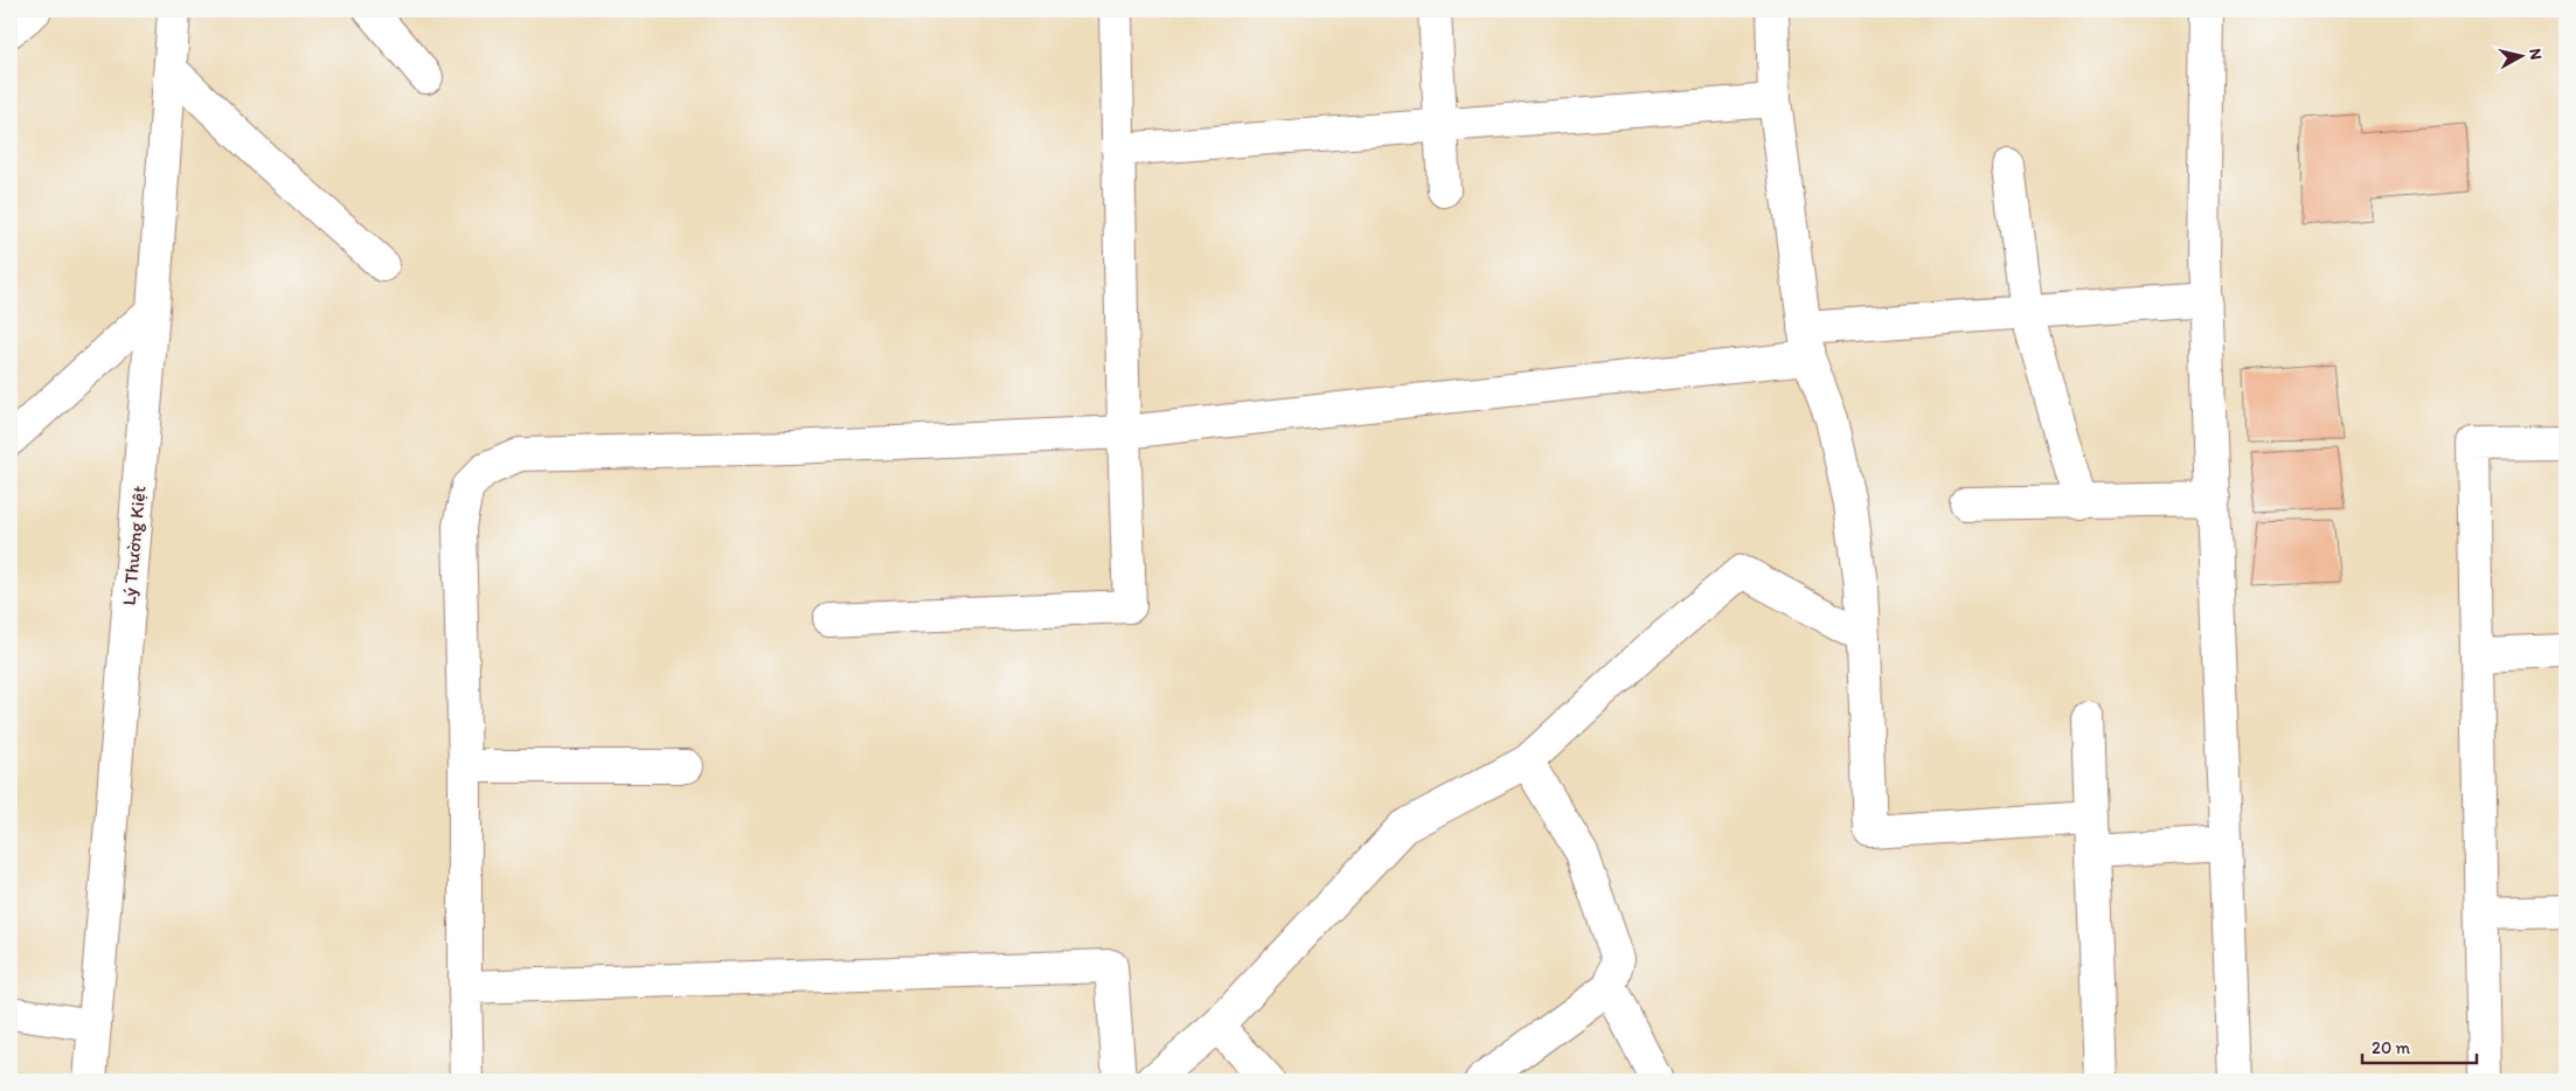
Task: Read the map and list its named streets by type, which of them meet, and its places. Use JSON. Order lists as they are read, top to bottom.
{
  "streets": {
    "street": ["Lý Thường Kiệt"]
  },
  "scale_bar": "20 m",
  "north": "right"
}
